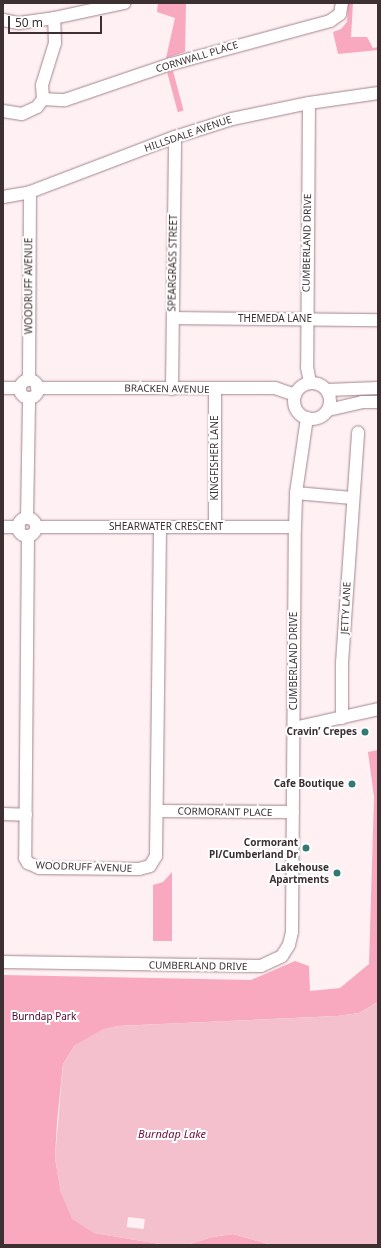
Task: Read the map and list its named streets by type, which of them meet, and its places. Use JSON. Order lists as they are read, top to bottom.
{
  "streets": {
    "street": [
      "CORNWALL PLACE",
      "HILLSDALE AVENUE",
      "CUMBERLAND DRIVE",
      "SPEARGRASS STREET",
      "WOODRUFF AVENUE",
      "THEMEDA LANE",
      "BRACKEN AVENUE",
      "KINGFISHER LANE",
      "SHEARWATER CRESCENT",
      "JETTY LANE",
      "CORMORANT PLACE"
    ]
  },
  "crossings": [
    ["HILLSDALE AVENUE", "CUMBERLAND DRIVE"],
    ["HILLSDALE AVENUE", "SPEARGRASS STREET"],
    ["HILLSDALE AVENUE", "WOODRUFF AVENUE"],
    ["CUMBERLAND DRIVE", "THEMEDA LANE"],
    ["CUMBERLAND DRIVE", "BRACKEN AVENUE"],
    ["CUMBERLAND DRIVE", "SHEARWATER CRESCENT"],
    ["CUMBERLAND DRIVE", "CORMORANT PLACE"],
    ["SPEARGRASS STREET", "THEMEDA LANE"],
    ["SPEARGRASS STREET", "BRACKEN AVENUE"],
    ["WOODRUFF AVENUE", "BRACKEN AVENUE"],
    ["WOODRUFF AVENUE", "SHEARWATER CRESCENT"],
    ["WOODRUFF AVENUE", "CORMORANT PLACE"],
    ["BRACKEN AVENUE", "KINGFISHER LANE"],
    ["KINGFISHER LANE", "SHEARWATER CRESCENT"]
  ],
  "water": ["Burndap Lake"],
  "parks": ["Burndap Park"],
  "places": [
    "Cravin’ Crepes",
    "Cafe Boutique",
    "Cormorant Pl/Cumberland Dr",
    "Lakehouse Apartments"
  ],
  "scale_bar": "50 m"
}
